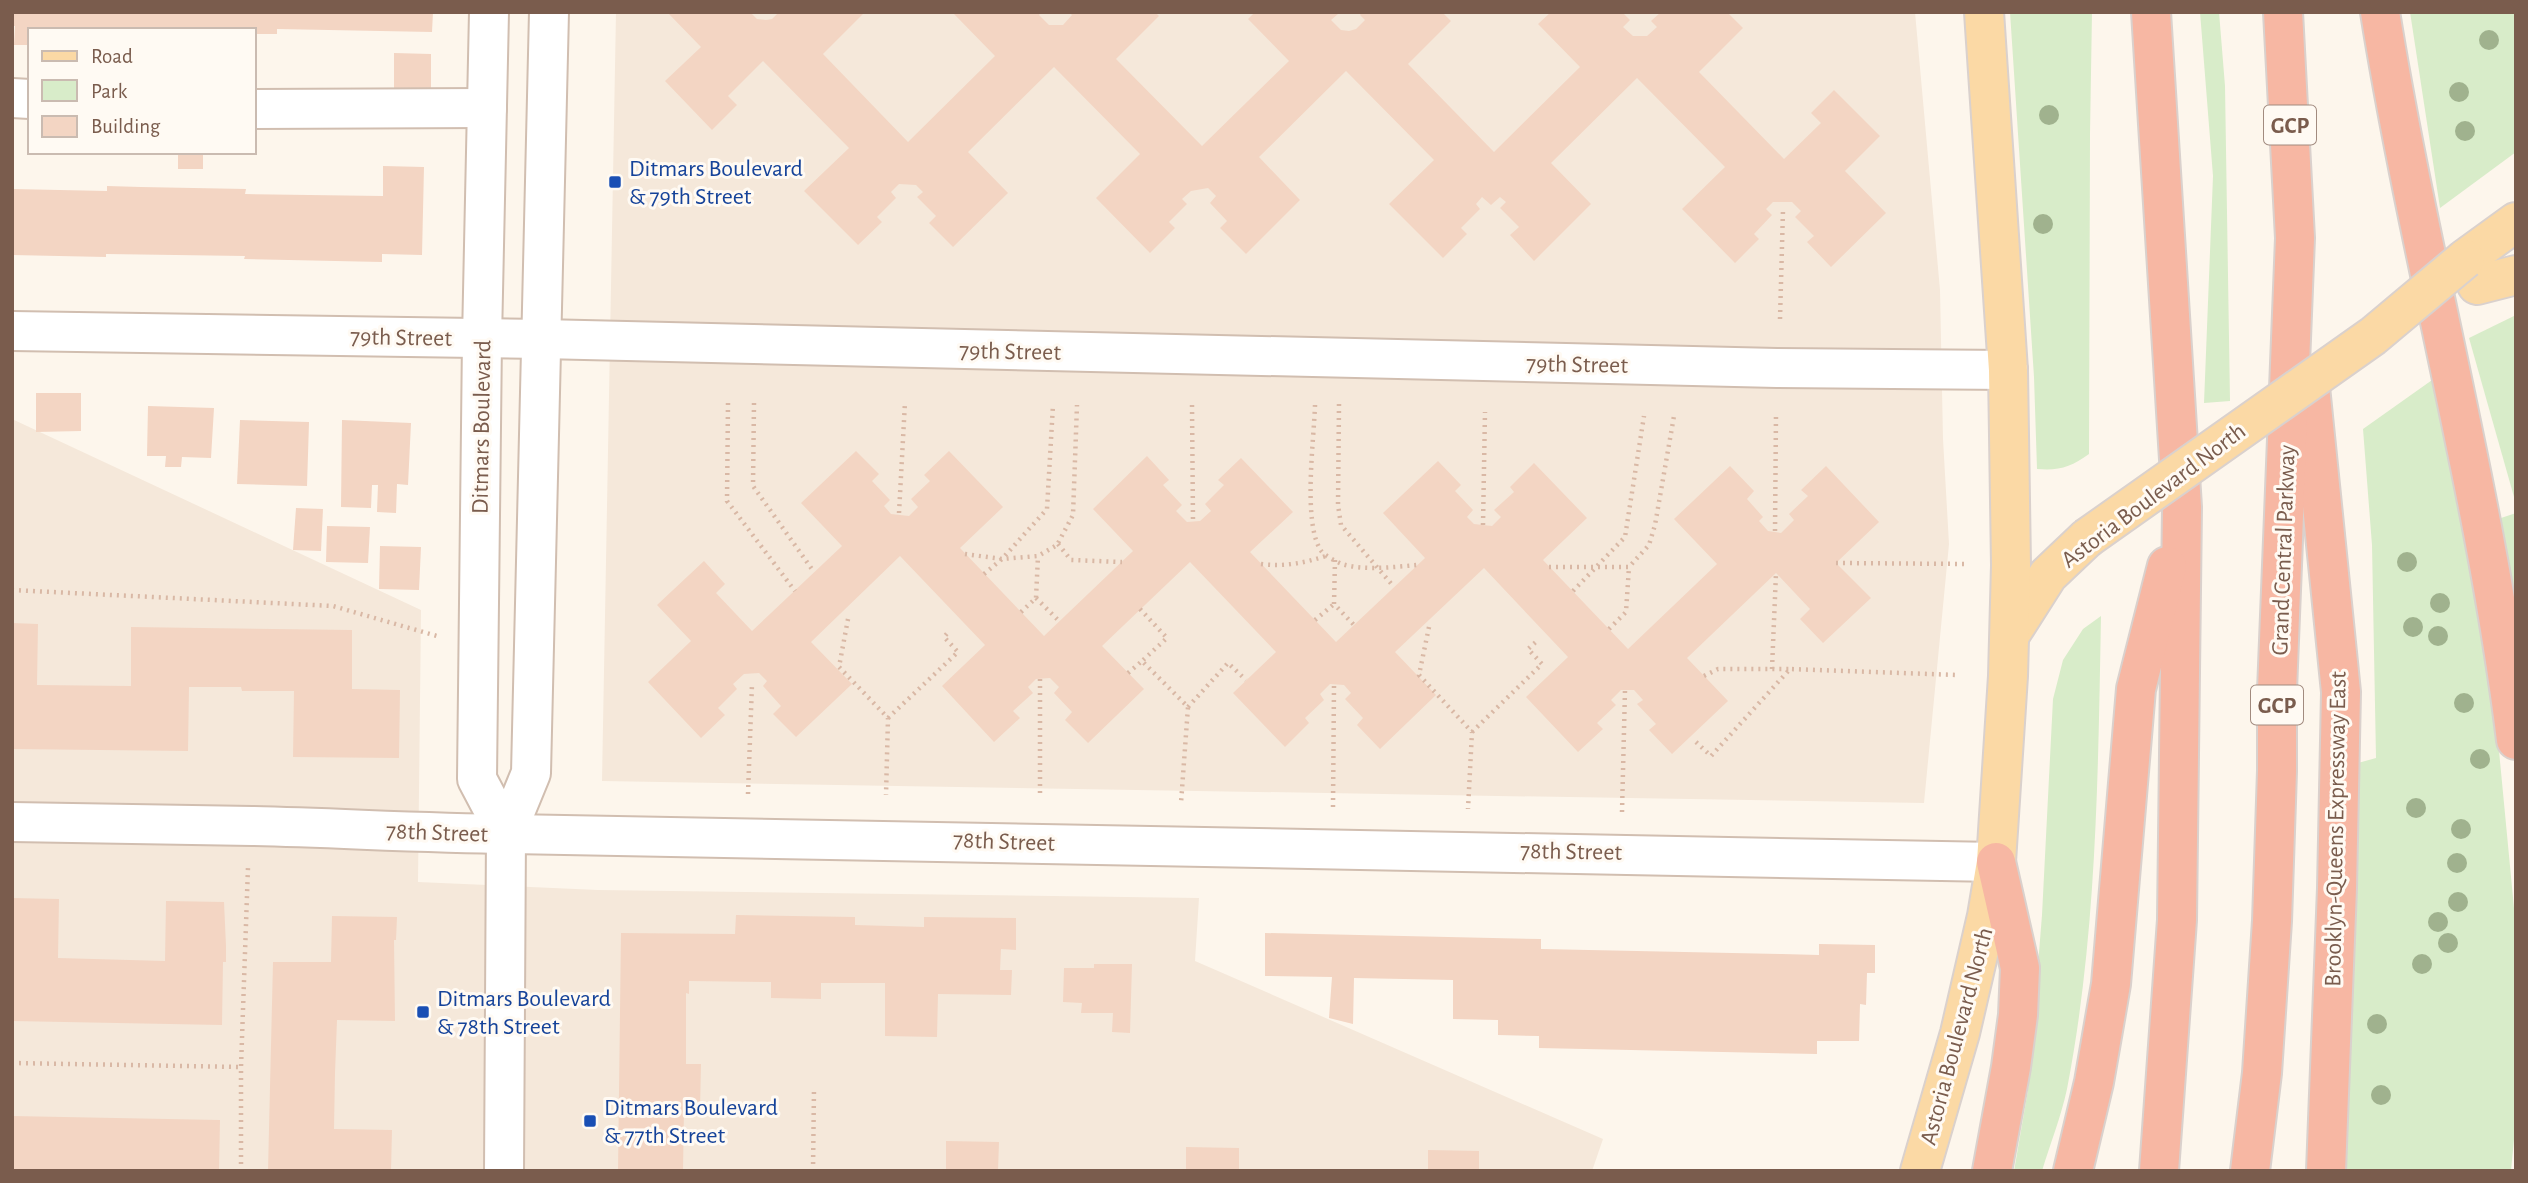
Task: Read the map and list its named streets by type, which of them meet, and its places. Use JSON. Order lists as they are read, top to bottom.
{
  "streets": {
    "highway": ["GCP", "Grand Central Parkway", "Brooklyn-Queens Expressway East"],
    "main road": ["Astoria Boulevard North"],
    "street": ["79th Street", "Ditmars Boulevard", "78th Street"]
  },
  "crossings": [
    ["79th Street", "Ditmars Boulevard"],
    ["Ditmars Boulevard", "78th Street"],
    ["Astoria Boulevard North", "78th Street"],
    ["Grand Central Parkway", "Brooklyn-Queens Expressway East"]
  ],
  "places": {
    "transit": ["Ditmars Boulevard & 79th Street", "Ditmars Boulevard & 78th Street", "Ditmars Boulevard & 77th Street"]
  },
  "legend": ["Road", "Park", "Building"]
}
